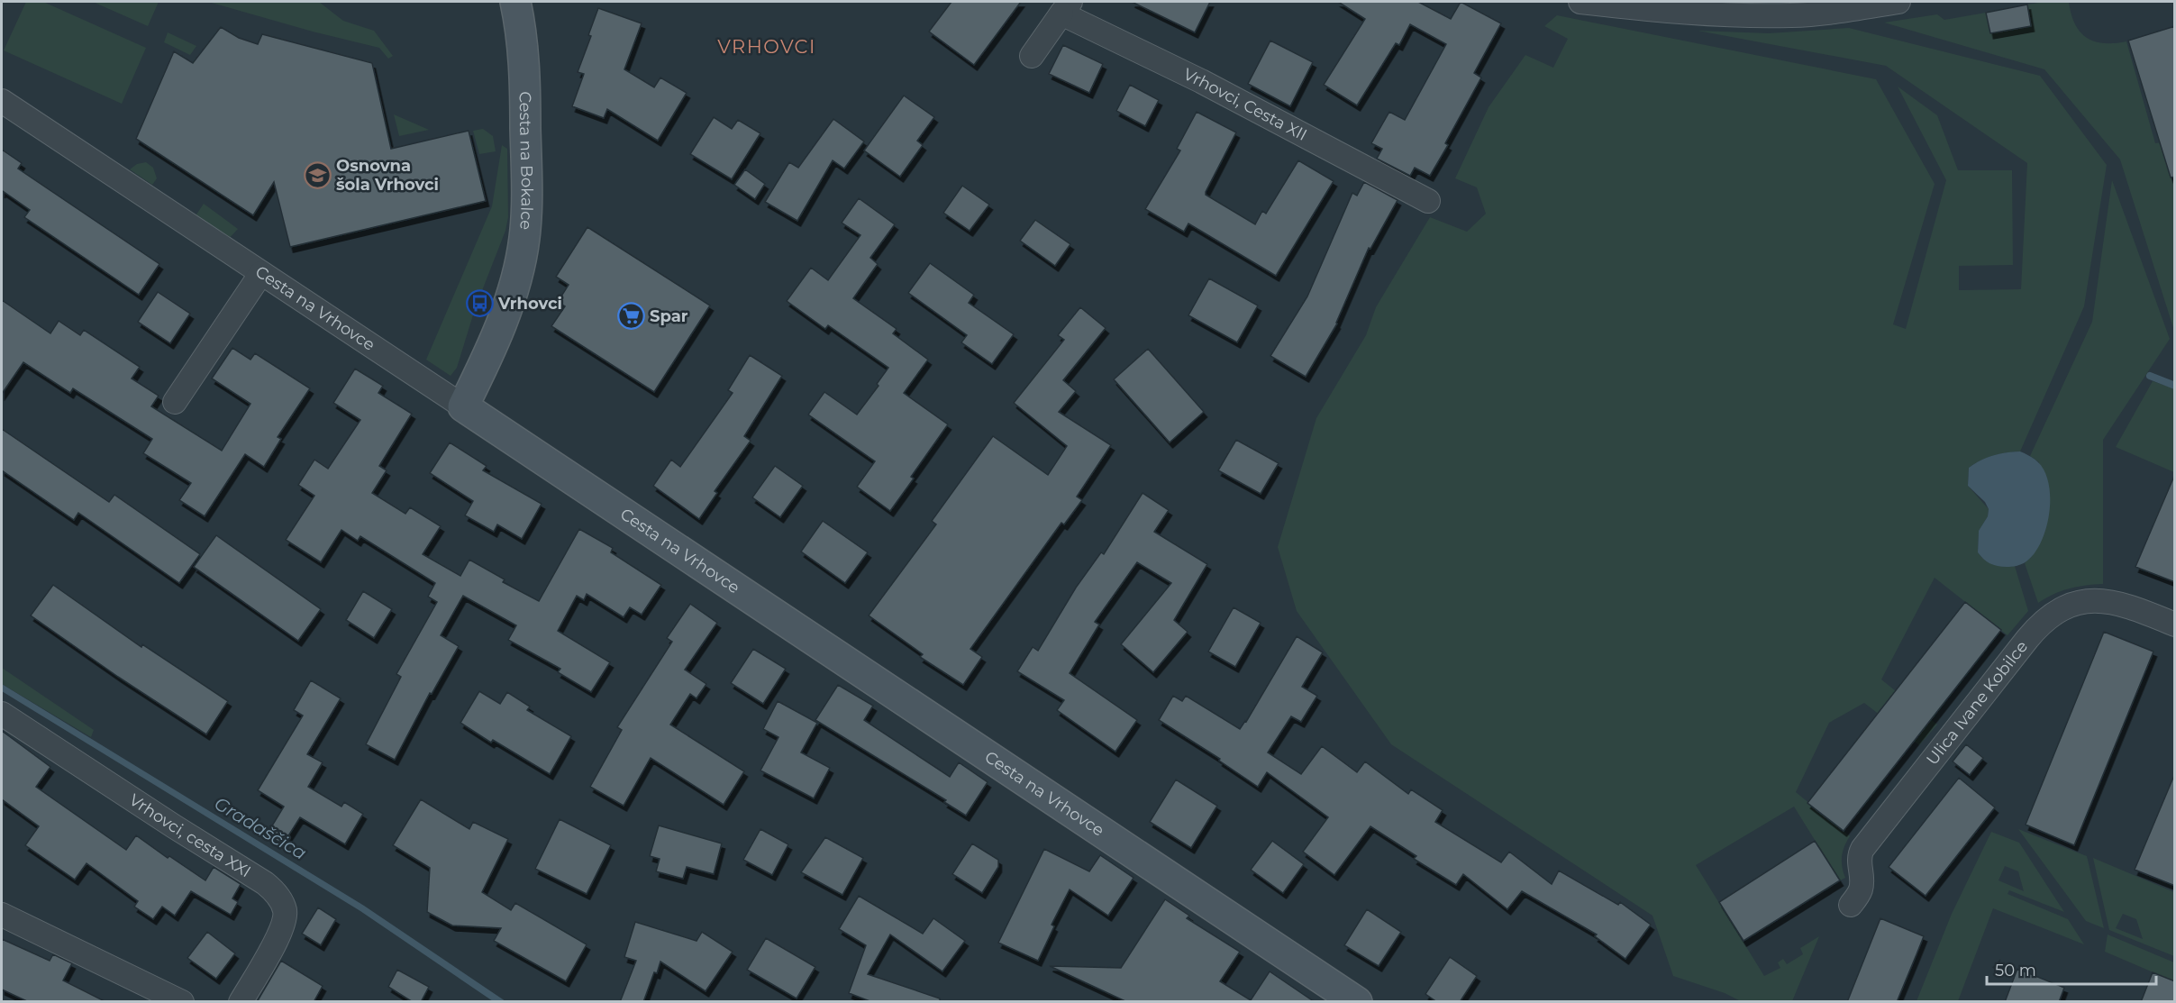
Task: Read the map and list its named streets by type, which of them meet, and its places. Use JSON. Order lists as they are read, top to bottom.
{
  "streets": {
    "street": [
      "Vrhovci, Cesta XII",
      "Cesta na Bokalce",
      "Cesta na Vrhovce",
      "Ulica Ivane Kobilce",
      "Vrhovci, cesta XXI"
    ]
  },
  "crossings": [
    ["Cesta na Bokalce", "Cesta na Vrhovce"]
  ],
  "districts": ["VRHOVCI"],
  "water": ["Gradaščica"],
  "places": {
    "school or university": ["Osnovna šola Vrhovci"],
    "bus stop": ["Vrhovci"],
    "supermarket": ["Spar"]
  },
  "scale_bar": "50 m"
}
